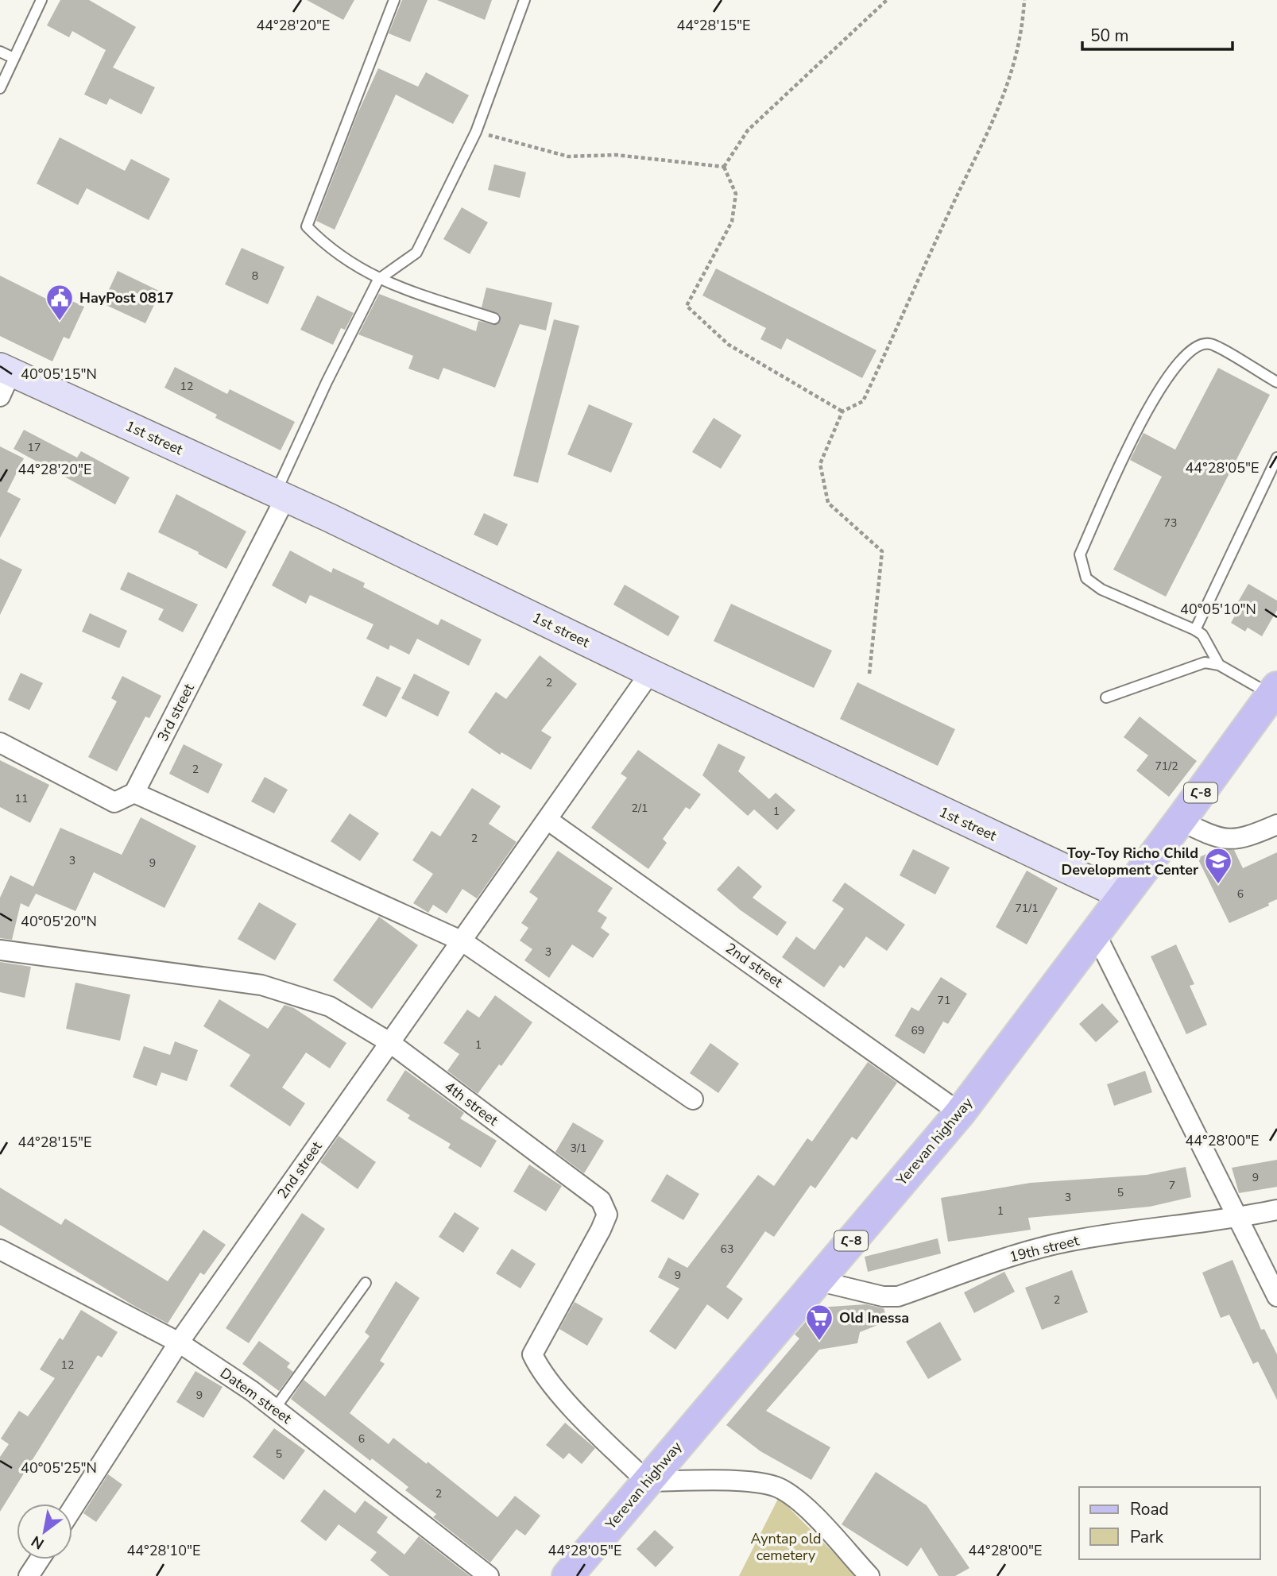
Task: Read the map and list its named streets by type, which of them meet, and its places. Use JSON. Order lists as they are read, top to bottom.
{
  "streets": {
    "main road": ["1st street", "Հ-8", "Yerevan highway"],
    "street": [
      "3rd street",
      "2nd street",
      "4th street",
      "19th street",
      "Datem street"
    ]
  },
  "crossings": [
    ["1st street", "3rd street"],
    ["1st street", "2nd street"],
    ["1st street", "Yerevan highway"],
    ["2nd street", "4th street"],
    ["2nd street", "Yerevan highway"],
    ["2nd street", "Datem street"],
    ["4th street", "Yerevan highway"],
    ["Yerevan highway", "19th street"]
  ],
  "parks": ["Ayntap old cemetery"],
  "places": {
    "public building": ["HayPost 0817"],
    "school or university": ["Toy-Toy Richo Child Development Center"],
    "supermarket": ["Old Inessa"]
  },
  "house_numbers": [
    "8",
    "12",
    "17",
    "73",
    "2",
    "71/2",
    "2",
    "11",
    "2/1",
    "1",
    "2",
    "3",
    "9",
    "6",
    "71/1",
    "3",
    "71",
    "69",
    "1",
    "3/1",
    "9",
    "7",
    "5",
    "3",
    "1",
    "63",
    "9",
    "2",
    "12",
    "9",
    "6",
    "5",
    "2"
  ],
  "legend": ["Road", "Park"],
  "scale_bar": "50 m",
  "north": "bottom left",
  "coordinates": [
    "44°28'20\"E",
    "44°28'15\"E",
    "40°05'15\"N",
    "44°28'05\"E",
    "40°05'10\"N",
    "40°05'20\"N",
    "44°28'00\"E",
    "40°05'25\"N",
    "44°28'10\"E"
  ]
}
